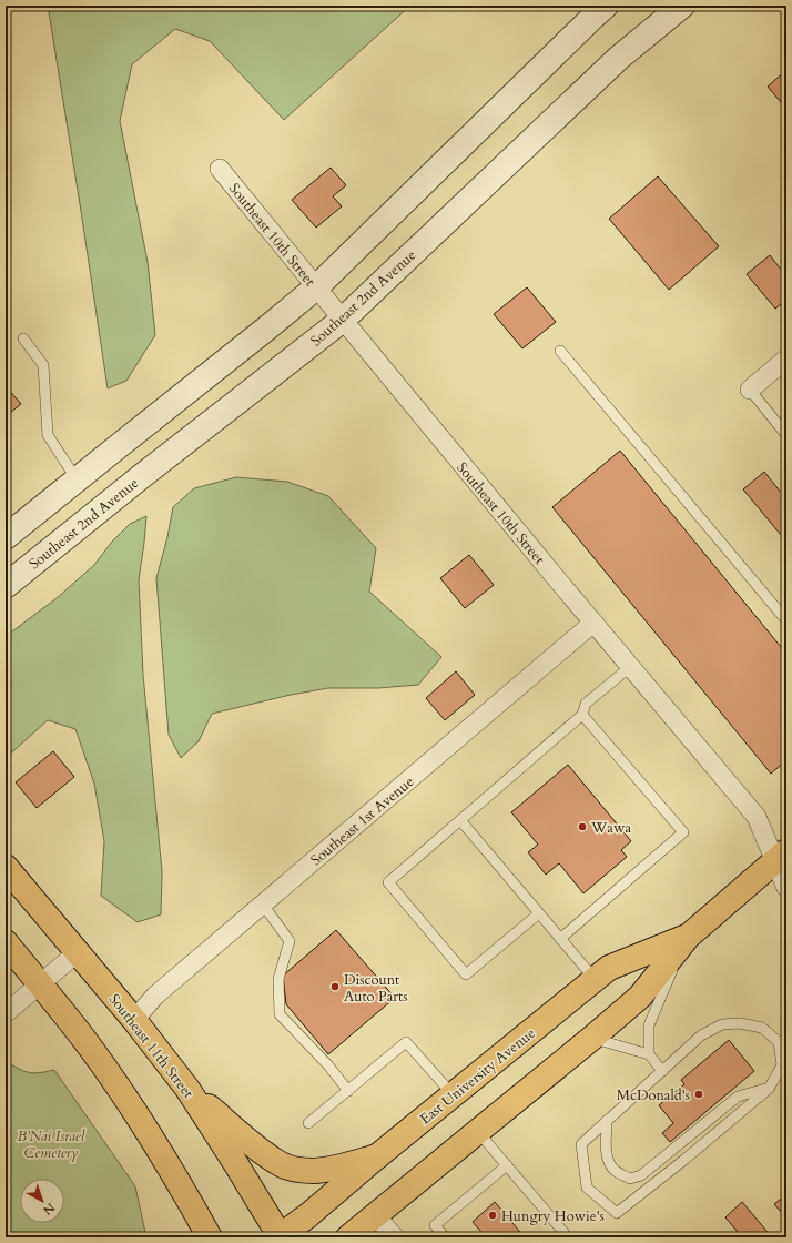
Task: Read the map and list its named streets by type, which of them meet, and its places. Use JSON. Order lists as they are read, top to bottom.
{
  "streets": {
    "main road": ["Southeast 11th Street", "East University Avenue"],
    "street": ["Southeast 10th Street", "Southeast 2nd Avenue", "Southeast 1st Avenue"]
  },
  "crossings": [
    ["Southeast 10th Street", "Southeast 2nd Avenue"],
    ["Southeast 10th Street", "Southeast 1st Avenue"],
    ["Southeast 10th Street", "East University Avenue"],
    ["Southeast 1st Avenue", "Southeast 11th Street"],
    ["Southeast 11th Street", "East University Avenue"]
  ],
  "parks": ["B’Nai Israel Cemetery"],
  "places": [
    "Wawa",
    "Discount Auto Parts",
    "McDonald's",
    "Hungry Howie's"
  ],
  "north": "bottom right"
}
